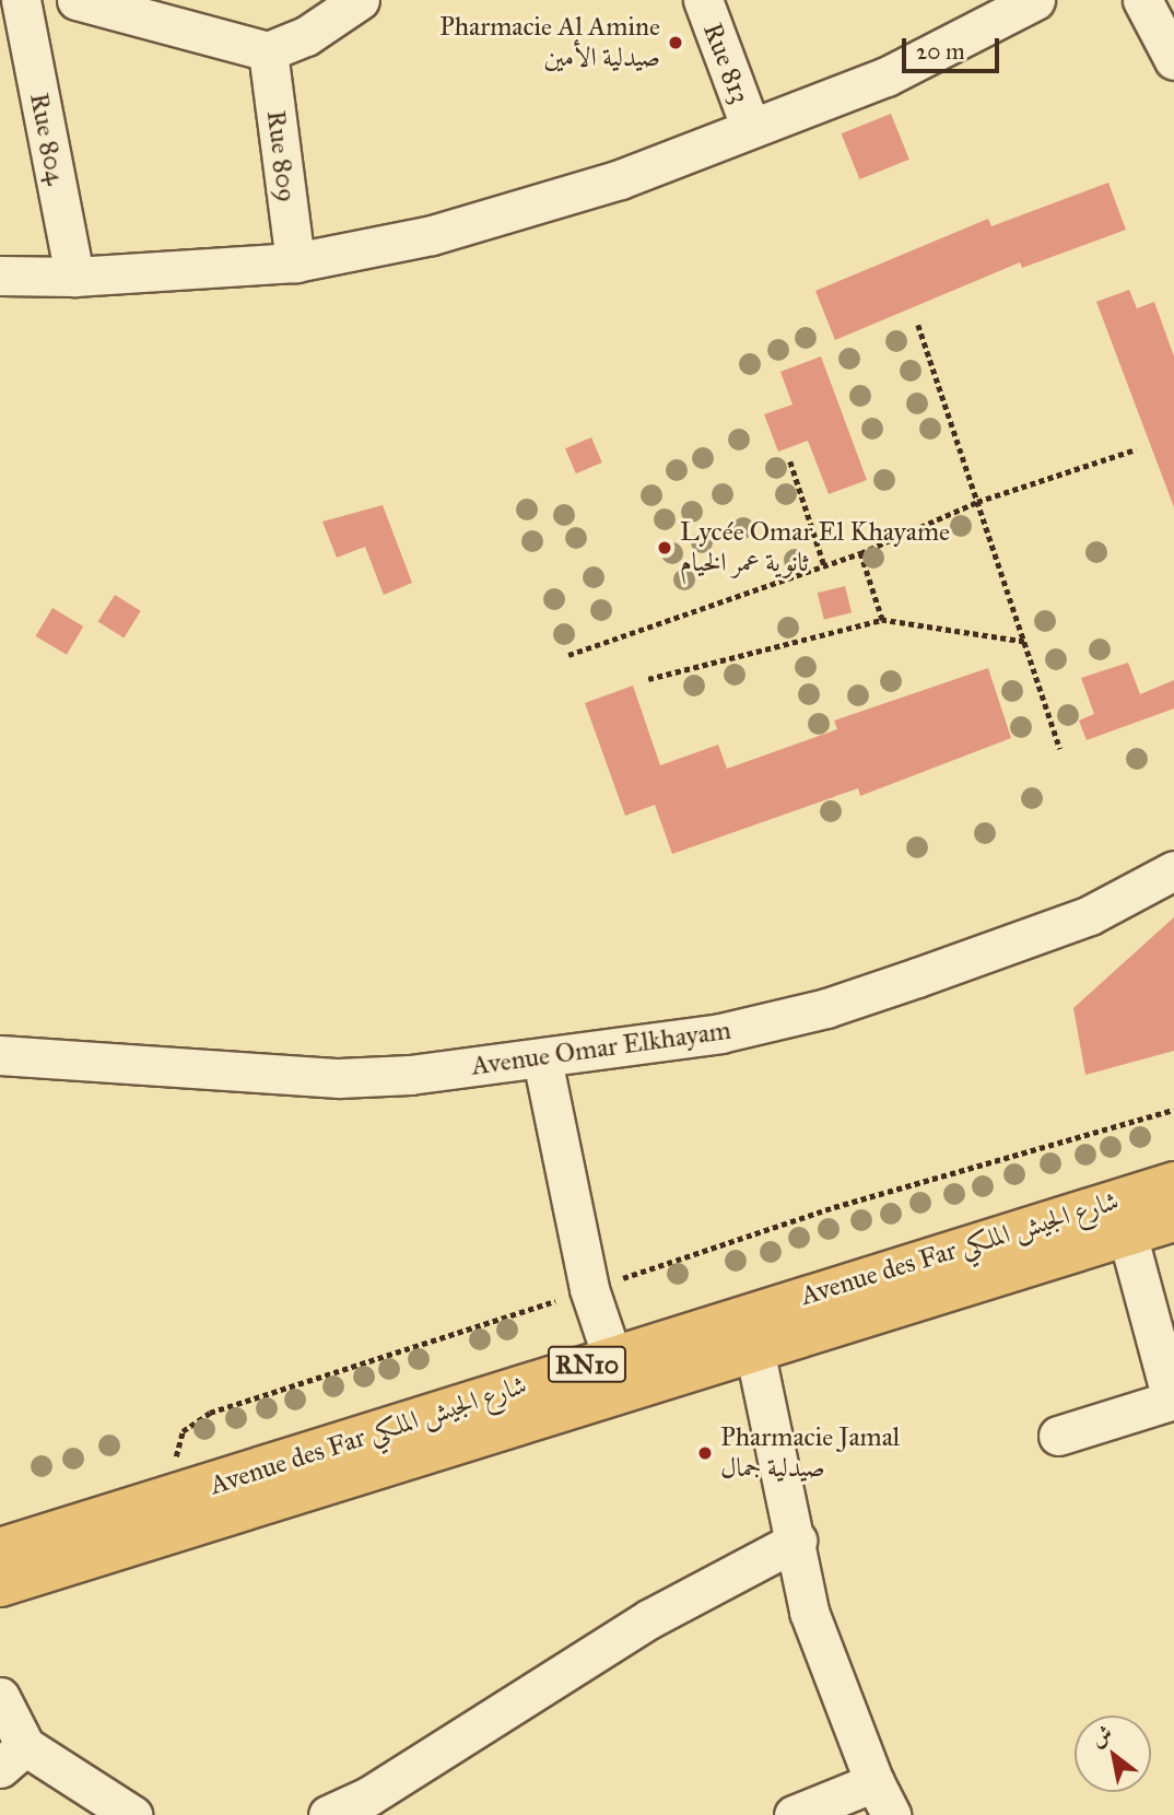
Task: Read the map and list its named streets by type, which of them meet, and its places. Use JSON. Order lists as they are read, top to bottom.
{
  "streets": {
    "main road": ["Avenue des Far شارع الجيش الملكي", "RN10"],
    "street": [
      "Rue 813",
      "Rue 804",
      "Rue 809",
      "Avenue Omar Elkhayam"
    ]
  },
  "places": ["Pharmacie Al Amine صيدلية الأمين", "Lycée Omar El Khayame ثانوية عمر الخيام", "Pharmacie Jamal صيدلية جمال"],
  "scale_bar": "20 m",
  "north": "top left"
}
